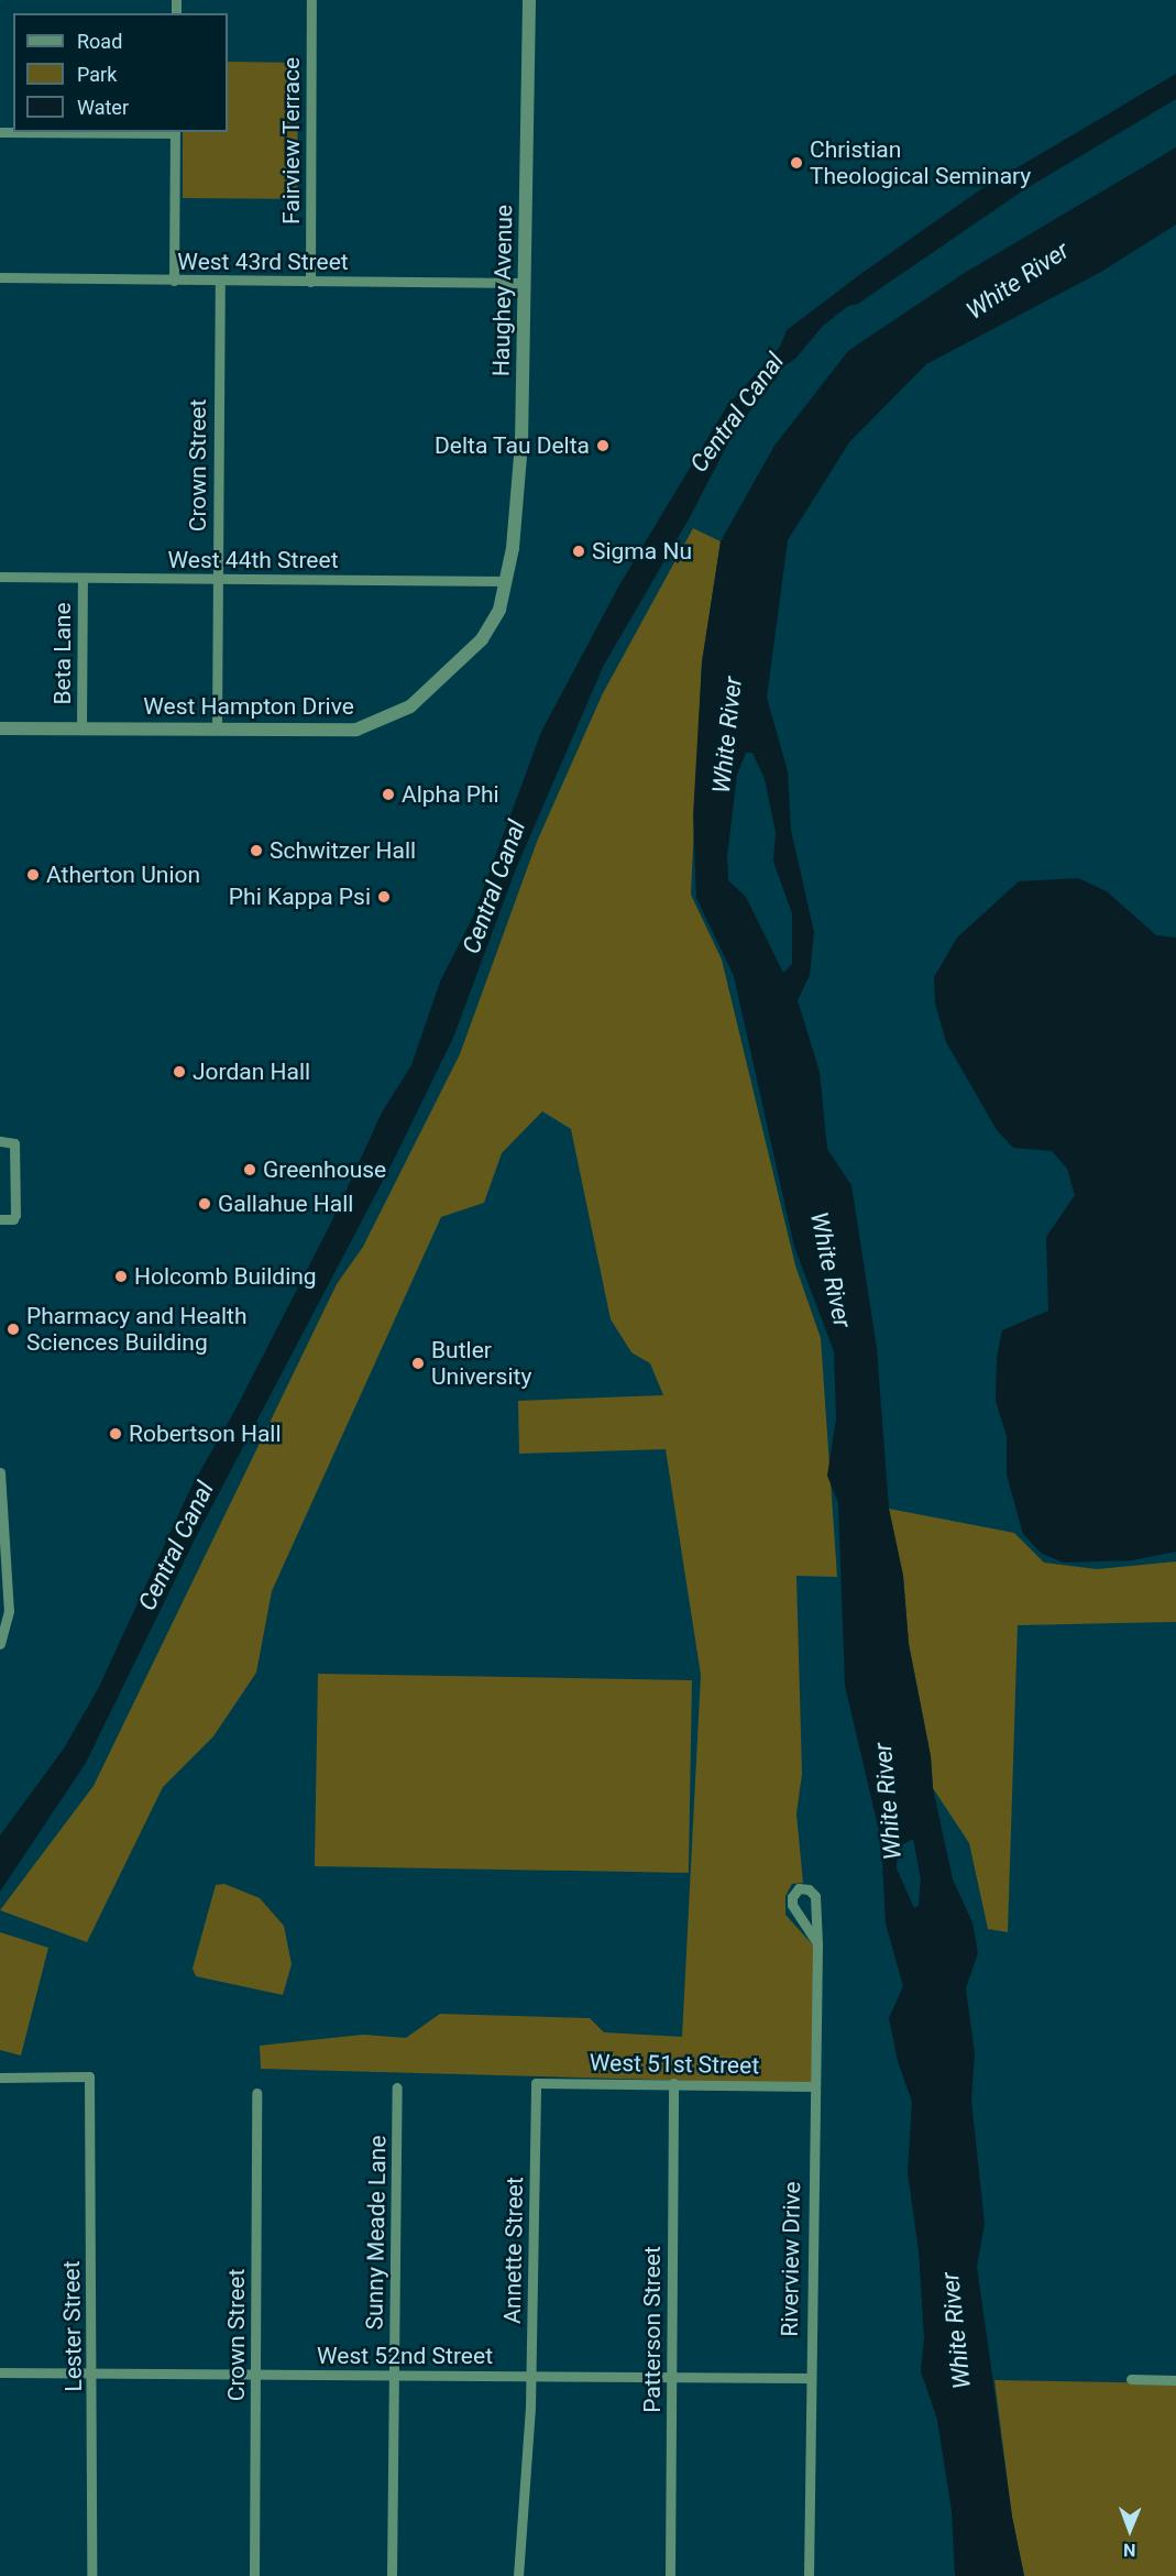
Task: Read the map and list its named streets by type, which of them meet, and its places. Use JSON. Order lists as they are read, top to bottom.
{
  "streets": {
    "street": [
      "Fairview Terrace",
      "West 43rd Street",
      "Haughey Avenue",
      "Crown Street",
      "West 44th Street",
      "Beta Lane",
      "West Hampton Drive",
      "West 51st Street",
      "Sunny Meade Lane",
      "Annette Street",
      "Riverview Drive",
      "Lester Street",
      "Patterson Street",
      "West 52nd Street"
    ]
  },
  "crossings": [
    ["Fairview Terrace", "West 43rd Street"],
    ["West 43rd Street", "Haughey Avenue"],
    ["West 43rd Street", "Crown Street"],
    ["Haughey Avenue", "West 44th Street"],
    ["Haughey Avenue", "West Hampton Drive"],
    ["Crown Street", "West 44th Street"],
    ["Crown Street", "West Hampton Drive"],
    ["Crown Street", "West 52nd Street"],
    ["West 44th Street", "Beta Lane"],
    ["West 44th Street", "West Hampton Drive"],
    ["Beta Lane", "West Hampton Drive"],
    ["West 51st Street", "Annette Street"],
    ["West 51st Street", "Riverview Drive"],
    ["West 51st Street", "Patterson Street"],
    ["Sunny Meade Lane", "West 52nd Street"],
    ["Annette Street", "West 52nd Street"],
    ["Riverview Drive", "West 52nd Street"],
    ["Lester Street", "West 52nd Street"],
    ["Patterson Street", "West 52nd Street"]
  ],
  "water": ["White River", "Central Canal"],
  "places": [
    "Christian Theological Seminary",
    "Delta Tau Delta",
    "Sigma Nu",
    "Alpha Phi",
    "Schwitzer Hall",
    "Atherton Union",
    "Phi Kappa Psi",
    "Jordan Hall",
    "Greenhouse",
    "Gallahue Hall",
    "Holcomb Building",
    "Pharmacy and Health Sciences Building",
    "Butler University",
    "Robertson Hall"
  ],
  "legend": ["Road", "Park", "Water"],
  "north": "bottom"
}
